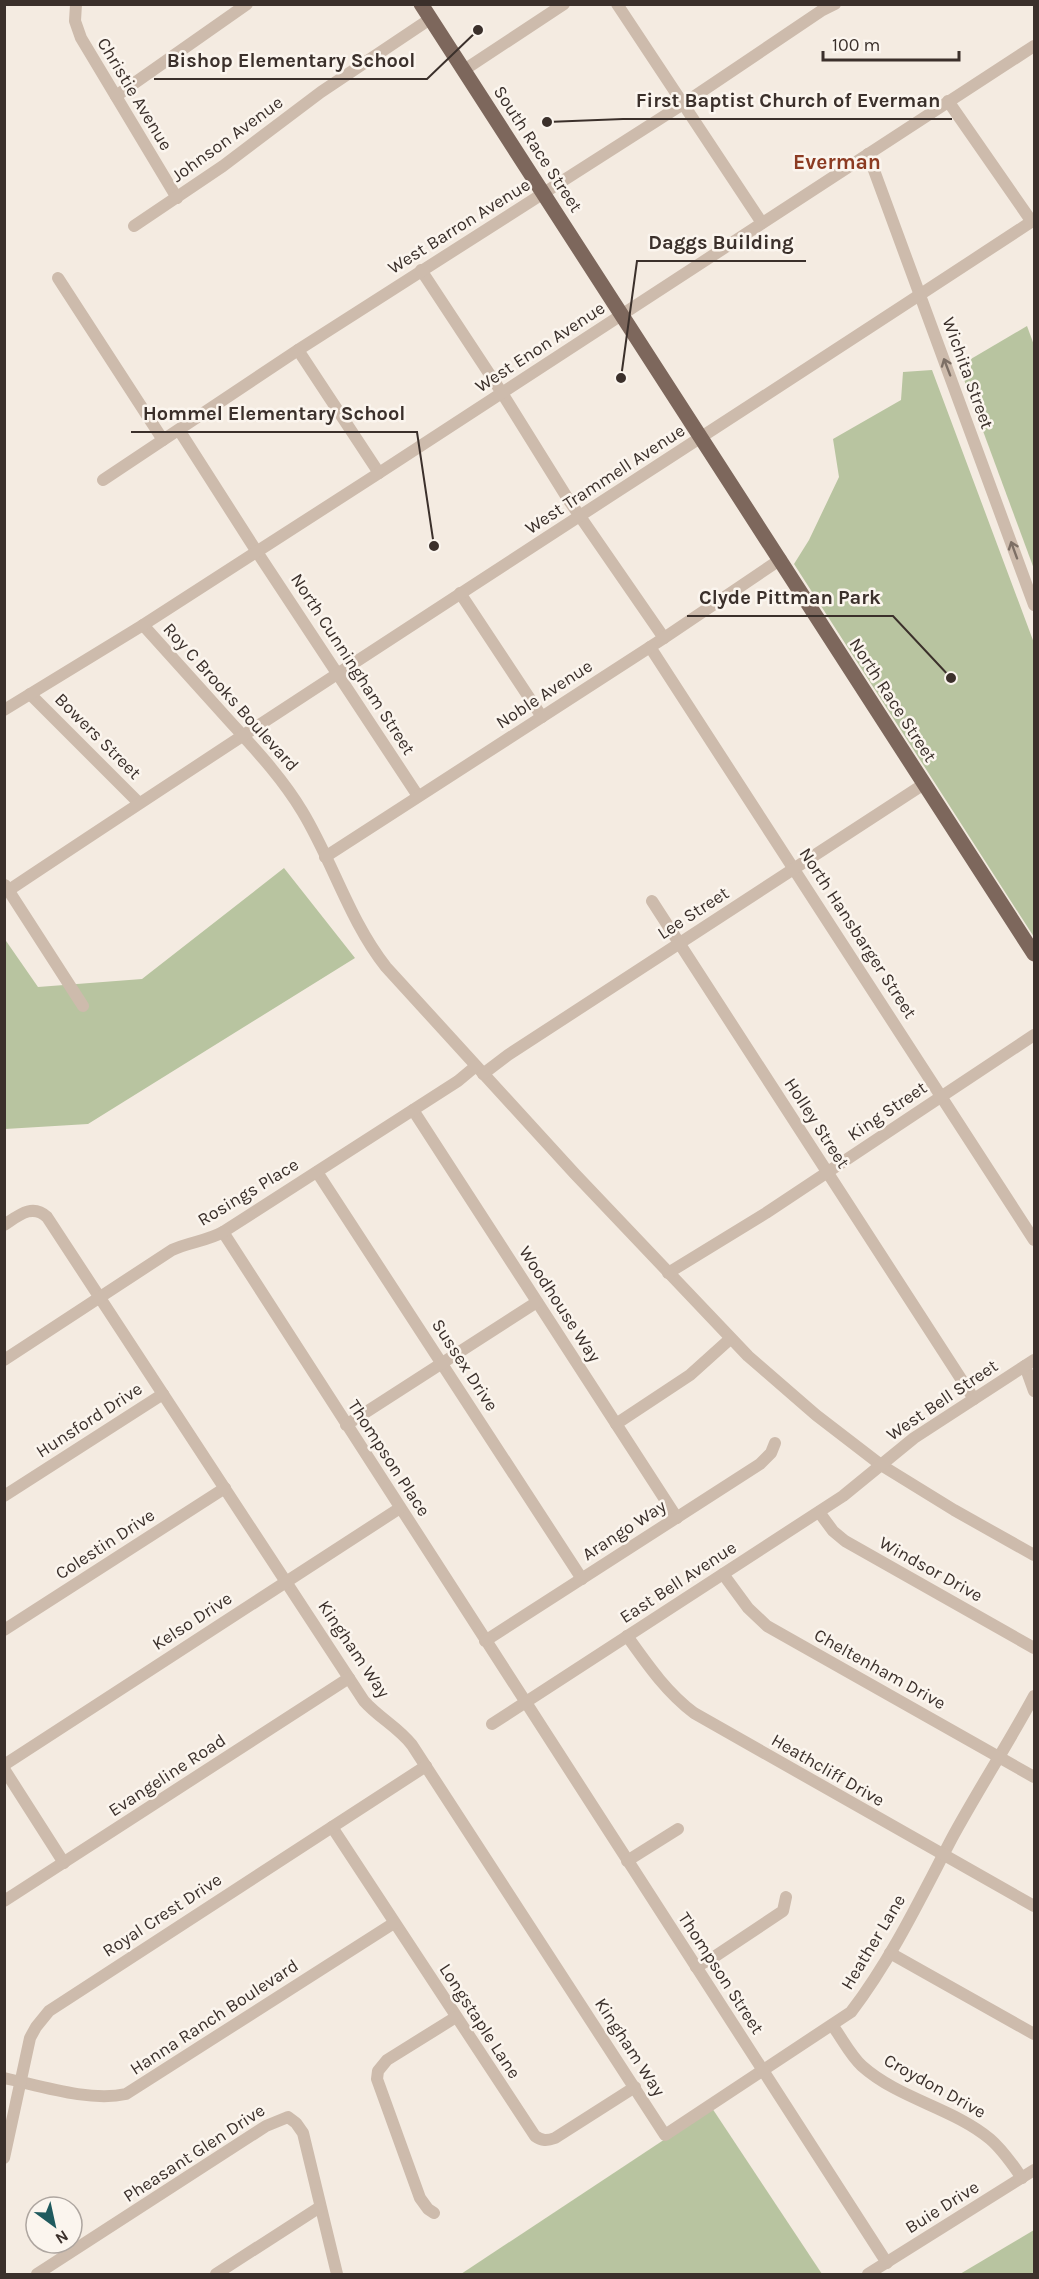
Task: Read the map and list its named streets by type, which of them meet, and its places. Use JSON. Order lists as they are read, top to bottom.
{
  "streets": {
    "main road": ["South Race Street", "North Race Street"],
    "street": [
      "Christie Avenue",
      "Johnson Avenue",
      "West Barron Avenue",
      "West Enon Avenue",
      "Wichita Street",
      "West Trammell Avenue",
      "North Cunningham Street",
      "Noble Avenue",
      "Roy C Brooks Boulevard",
      "Bowers Street",
      "Lee Street",
      "North Hansbarger Street",
      "King Street",
      "Holley Street",
      "Rosings Place",
      "Woodhouse Way",
      "Sussex Drive",
      "West Bell Street",
      "Hunsford Drive",
      "Thompson Place",
      "Arango Way",
      "Colestin Drive",
      "Windsor Drive",
      "East Bell Avenue",
      "Kelso Drive",
      "Kingham Way",
      "Cheltenham Drive",
      "Heathcliff Drive",
      "Evangeline Road",
      "Royal Crest Drive",
      "Heather Lane",
      "Thompson Street",
      "Hanna Ranch Boulevard",
      "Longstaple Lane",
      "Croydon Drive",
      "Pheasant Glen Drive",
      "Buie Drive"
    ]
  },
  "crossings": [
    ["Christie Avenue", "Johnson Avenue"],
    ["Johnson Avenue", "South Race Street"],
    ["South Race Street", "West Barron Avenue"],
    ["South Race Street", "West Enon Avenue"],
    ["South Race Street", "North Race Street"],
    ["West Barron Avenue", "North Cunningham Street"],
    ["West Enon Avenue", "Wichita Street"],
    ["West Enon Avenue", "North Cunningham Street"],
    ["West Enon Avenue", "Roy C Brooks Boulevard"],
    ["West Enon Avenue", "North Race Street"],
    ["West Enon Avenue", "Bowers Street"],
    ["Wichita Street", "West Trammell Avenue"],
    ["West Trammell Avenue", "North Cunningham Street"],
    ["West Trammell Avenue", "Roy C Brooks Boulevard"],
    ["West Trammell Avenue", "North Race Street"],
    ["West Trammell Avenue", "Bowers Street"],
    ["North Cunningham Street", "Noble Avenue"],
    ["Noble Avenue", "Roy C Brooks Boulevard"],
    ["Noble Avenue", "North Race Street"],
    ["Noble Avenue", "North Hansbarger Street"],
    ["Roy C Brooks Boulevard", "Lee Street"],
    ["Roy C Brooks Boulevard", "King Street"],
    ["Roy C Brooks Boulevard", "Rosings Place"],
    ["Roy C Brooks Boulevard", "West Bell Street"],
    ["Roy C Brooks Boulevard", "East Bell Avenue"],
    ["North Race Street", "Lee Street"],
    ["Lee Street", "North Hansbarger Street"],
    ["Lee Street", "Holley Street"],
    ["Lee Street", "Rosings Place"],
    ["North Hansbarger Street", "King Street"],
    ["King Street", "Holley Street"],
    ["Holley Street", "West Bell Street"],
    ["Rosings Place", "Woodhouse Way"],
    ["Rosings Place", "Sussex Drive"],
    ["Rosings Place", "Thompson Place"],
    ["Rosings Place", "Kingham Way"],
    ["Woodhouse Way", "Arango Way"],
    ["Sussex Drive", "Arango Way"],
    ["West Bell Street", "East Bell Avenue"],
    ["Hunsford Drive", "Kingham Way"],
    ["Thompson Place", "Arango Way"],
    ["Thompson Place", "East Bell Avenue"],
    ["Thompson Place", "Kelso Drive"],
    ["Thompson Place", "Thompson Street"],
    ["Colestin Drive", "Kingham Way"],
    ["Windsor Drive", "East Bell Avenue"],
    ["East Bell Avenue", "Cheltenham Drive"],
    ["East Bell Avenue", "Heathcliff Drive"],
    ["East Bell Avenue", "Thompson Street"],
    ["Kelso Drive", "Kingham Way"],
    ["Kingham Way", "Evangeline Road"],
    ["Kingham Way", "Royal Crest Drive"],
    ["Kingham Way", "Heather Lane"],
    ["Kingham Way", "Longstaple Lane"],
    ["Cheltenham Drive", "Heather Lane"],
    ["Heathcliff Drive", "Heather Lane"],
    ["Royal Crest Drive", "Hanna Ranch Boulevard"],
    ["Royal Crest Drive", "Longstaple Lane"],
    ["Heather Lane", "Thompson Street"],
    ["Heather Lane", "Croydon Drive"],
    ["Thompson Street", "Buie Drive"],
    ["Hanna Ranch Boulevard", "Longstaple Lane"],
    ["Croydon Drive", "Buie Drive"]
  ],
  "one_way": ["Wichita Street"],
  "districts": ["Everman"],
  "places": [
    "Bishop Elementary School",
    "First Baptist Church of Everman",
    "Daggs Building",
    "Hommel Elementary School",
    "Clyde Pittman Park"
  ],
  "scale_bar": "100 m",
  "north": "bottom right"
}
